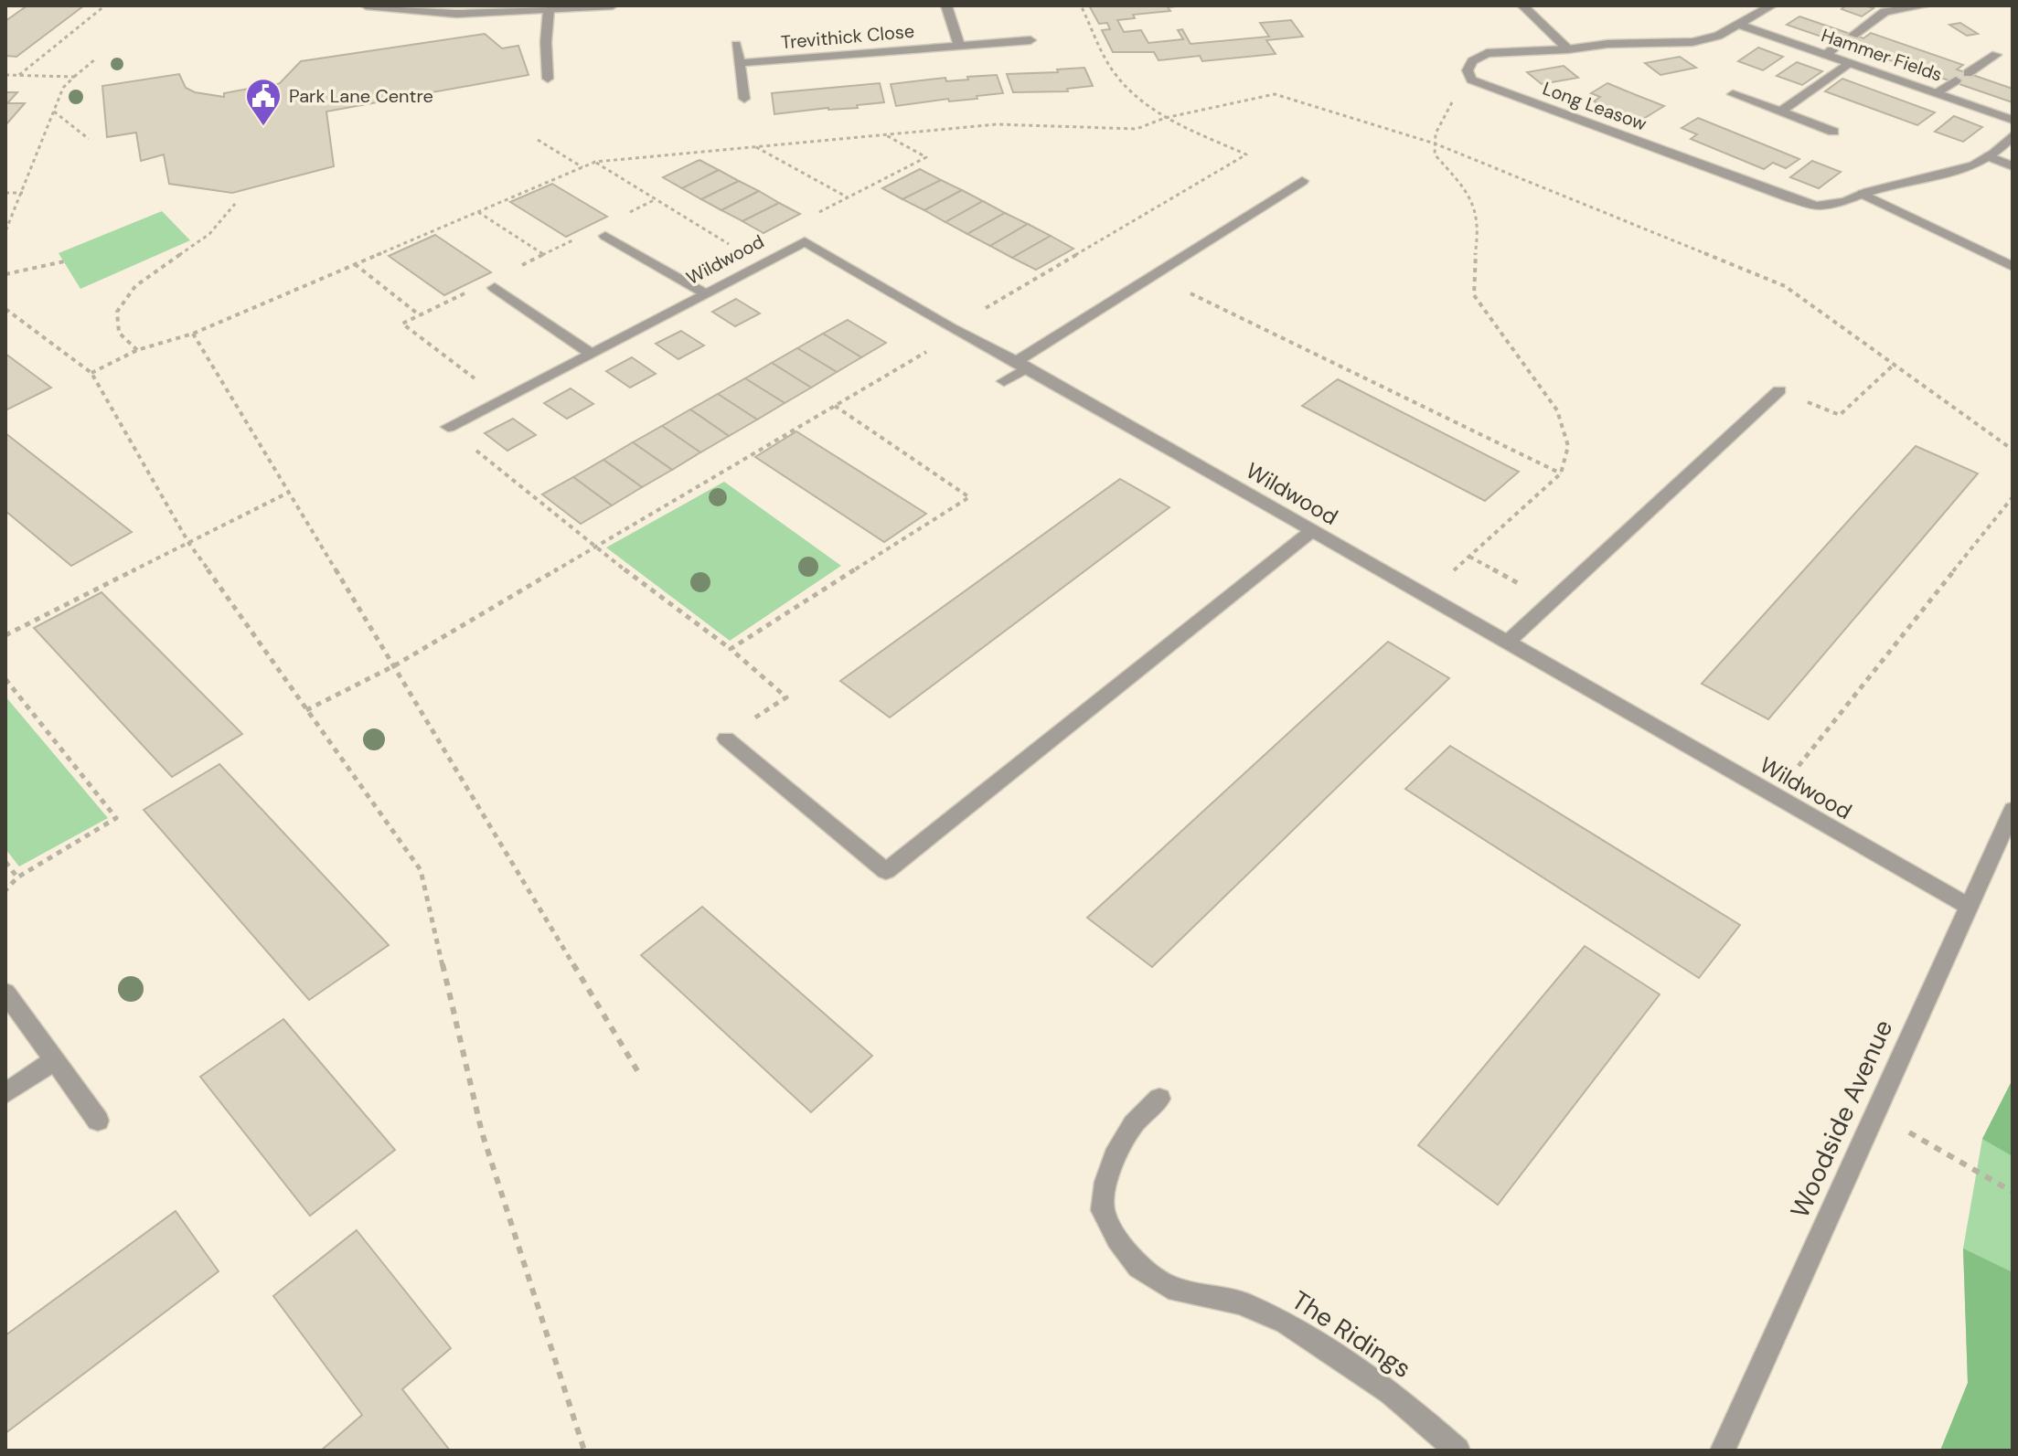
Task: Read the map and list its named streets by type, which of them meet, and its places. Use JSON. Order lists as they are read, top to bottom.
{
  "streets": {
    "street": [
      "Trevithick Close",
      "Hammer Fields",
      "Long Leasow",
      "Wildwood",
      "Woodside Avenue",
      "The Ridings"
    ]
  },
  "crossings": [
    ["Hammer Fields", "Long Leasow"],
    ["Wildwood", "Woodside Avenue"]
  ],
  "places": {
    "public building": ["Park Lane Centre"]
  }
}
